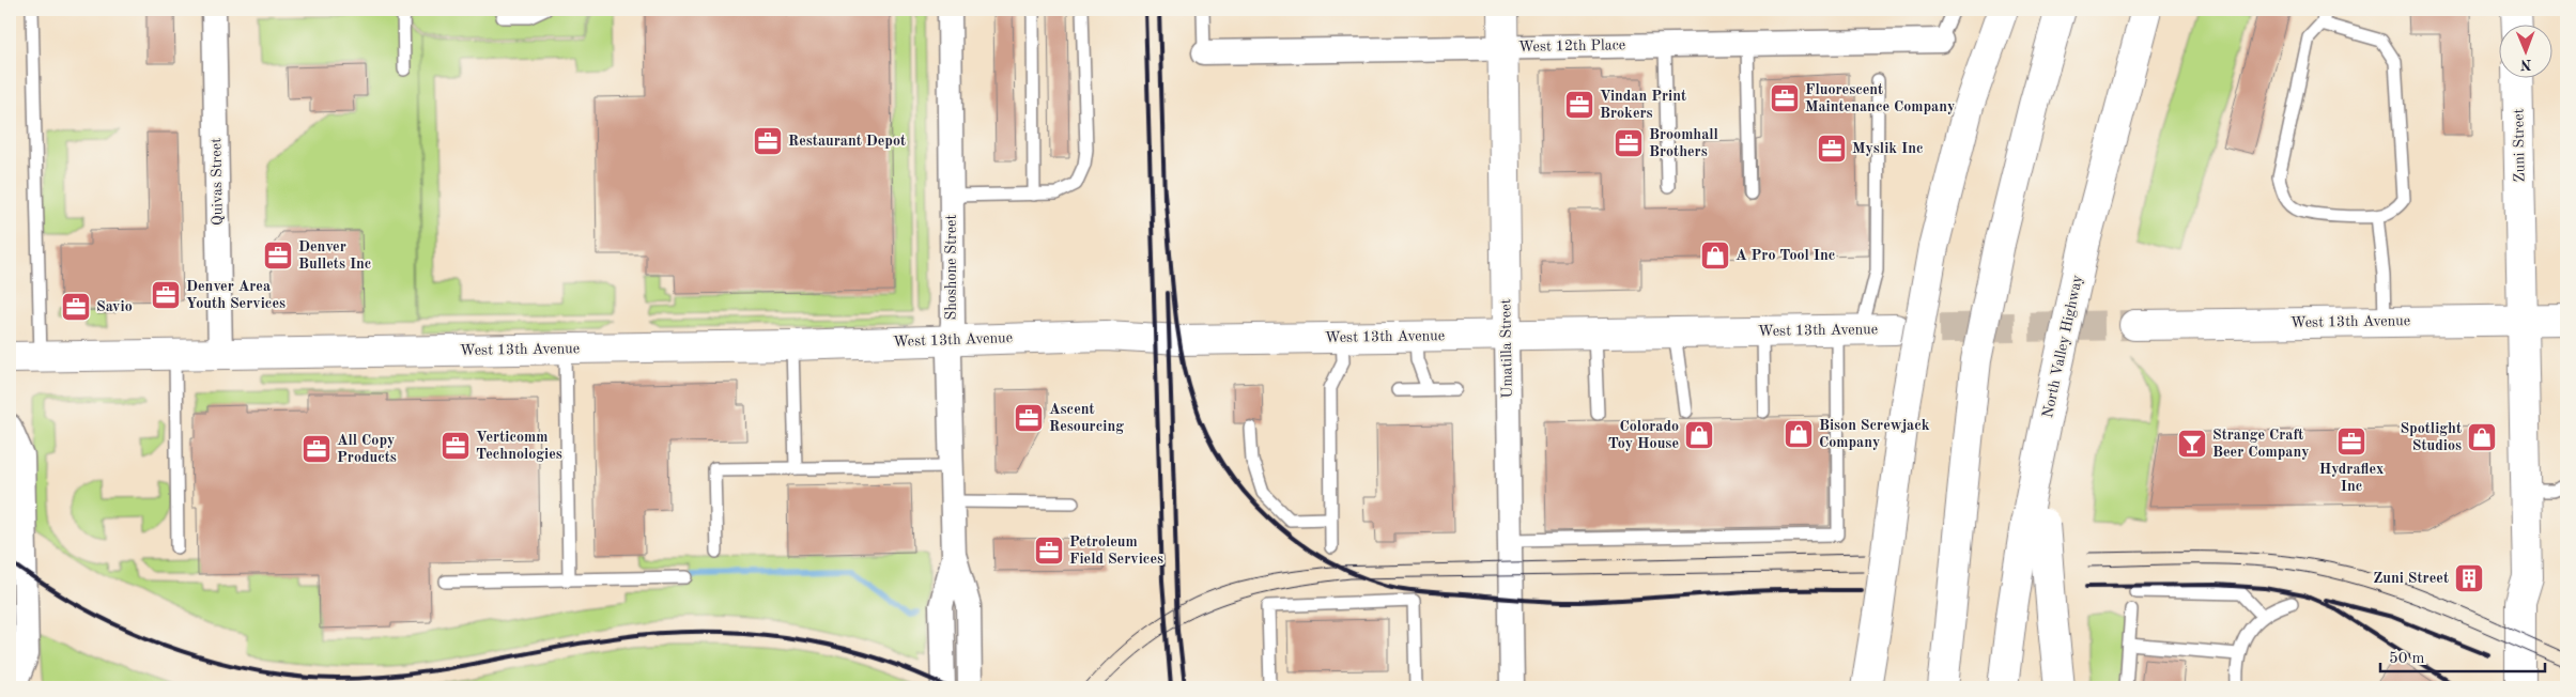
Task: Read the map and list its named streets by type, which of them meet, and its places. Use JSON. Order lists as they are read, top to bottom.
{
  "streets": {
    "main road": [
      "Zuni Street",
      "West 13th Avenue",
      "North Valley Highway",
      "Umatilla Street"
    ],
    "street": ["West 12th Place", "Quivas Street", "Shoshone Street"]
  },
  "crossings": [
    ["West 12th Place", "Umatilla Street"],
    ["Zuni Street", "West 13th Avenue"],
    ["Quivas Street", "West 13th Avenue"],
    ["Shoshone Street", "West 13th Avenue"],
    ["West 13th Avenue", "Umatilla Street"]
  ],
  "places": {
    "office": [
      "Fluorescent Maintenance Company",
      "Vindan Print Brokers",
      "Restaurant Depot",
      "Broomhall Brothers",
      "Myslik Inc",
      "Denver Bullets Inc",
      "Denver Area Youth Services",
      "Savio",
      "Ascent Resourcing",
      "Hydraflex Inc",
      "Verticomm Technologies",
      "All Copy Products",
      "Petroleum Field Services"
    ],
    "shop": [
      "A Pro Tool Inc",
      "Bison Screwjack Company",
      "Colorado Toy House",
      "Spotlight Studios"
    ],
    "bar": ["Strange Craft Beer Company"],
    "building": ["Zuni Street"]
  },
  "scale_bar": "50 m",
  "north": "bottom"
}
